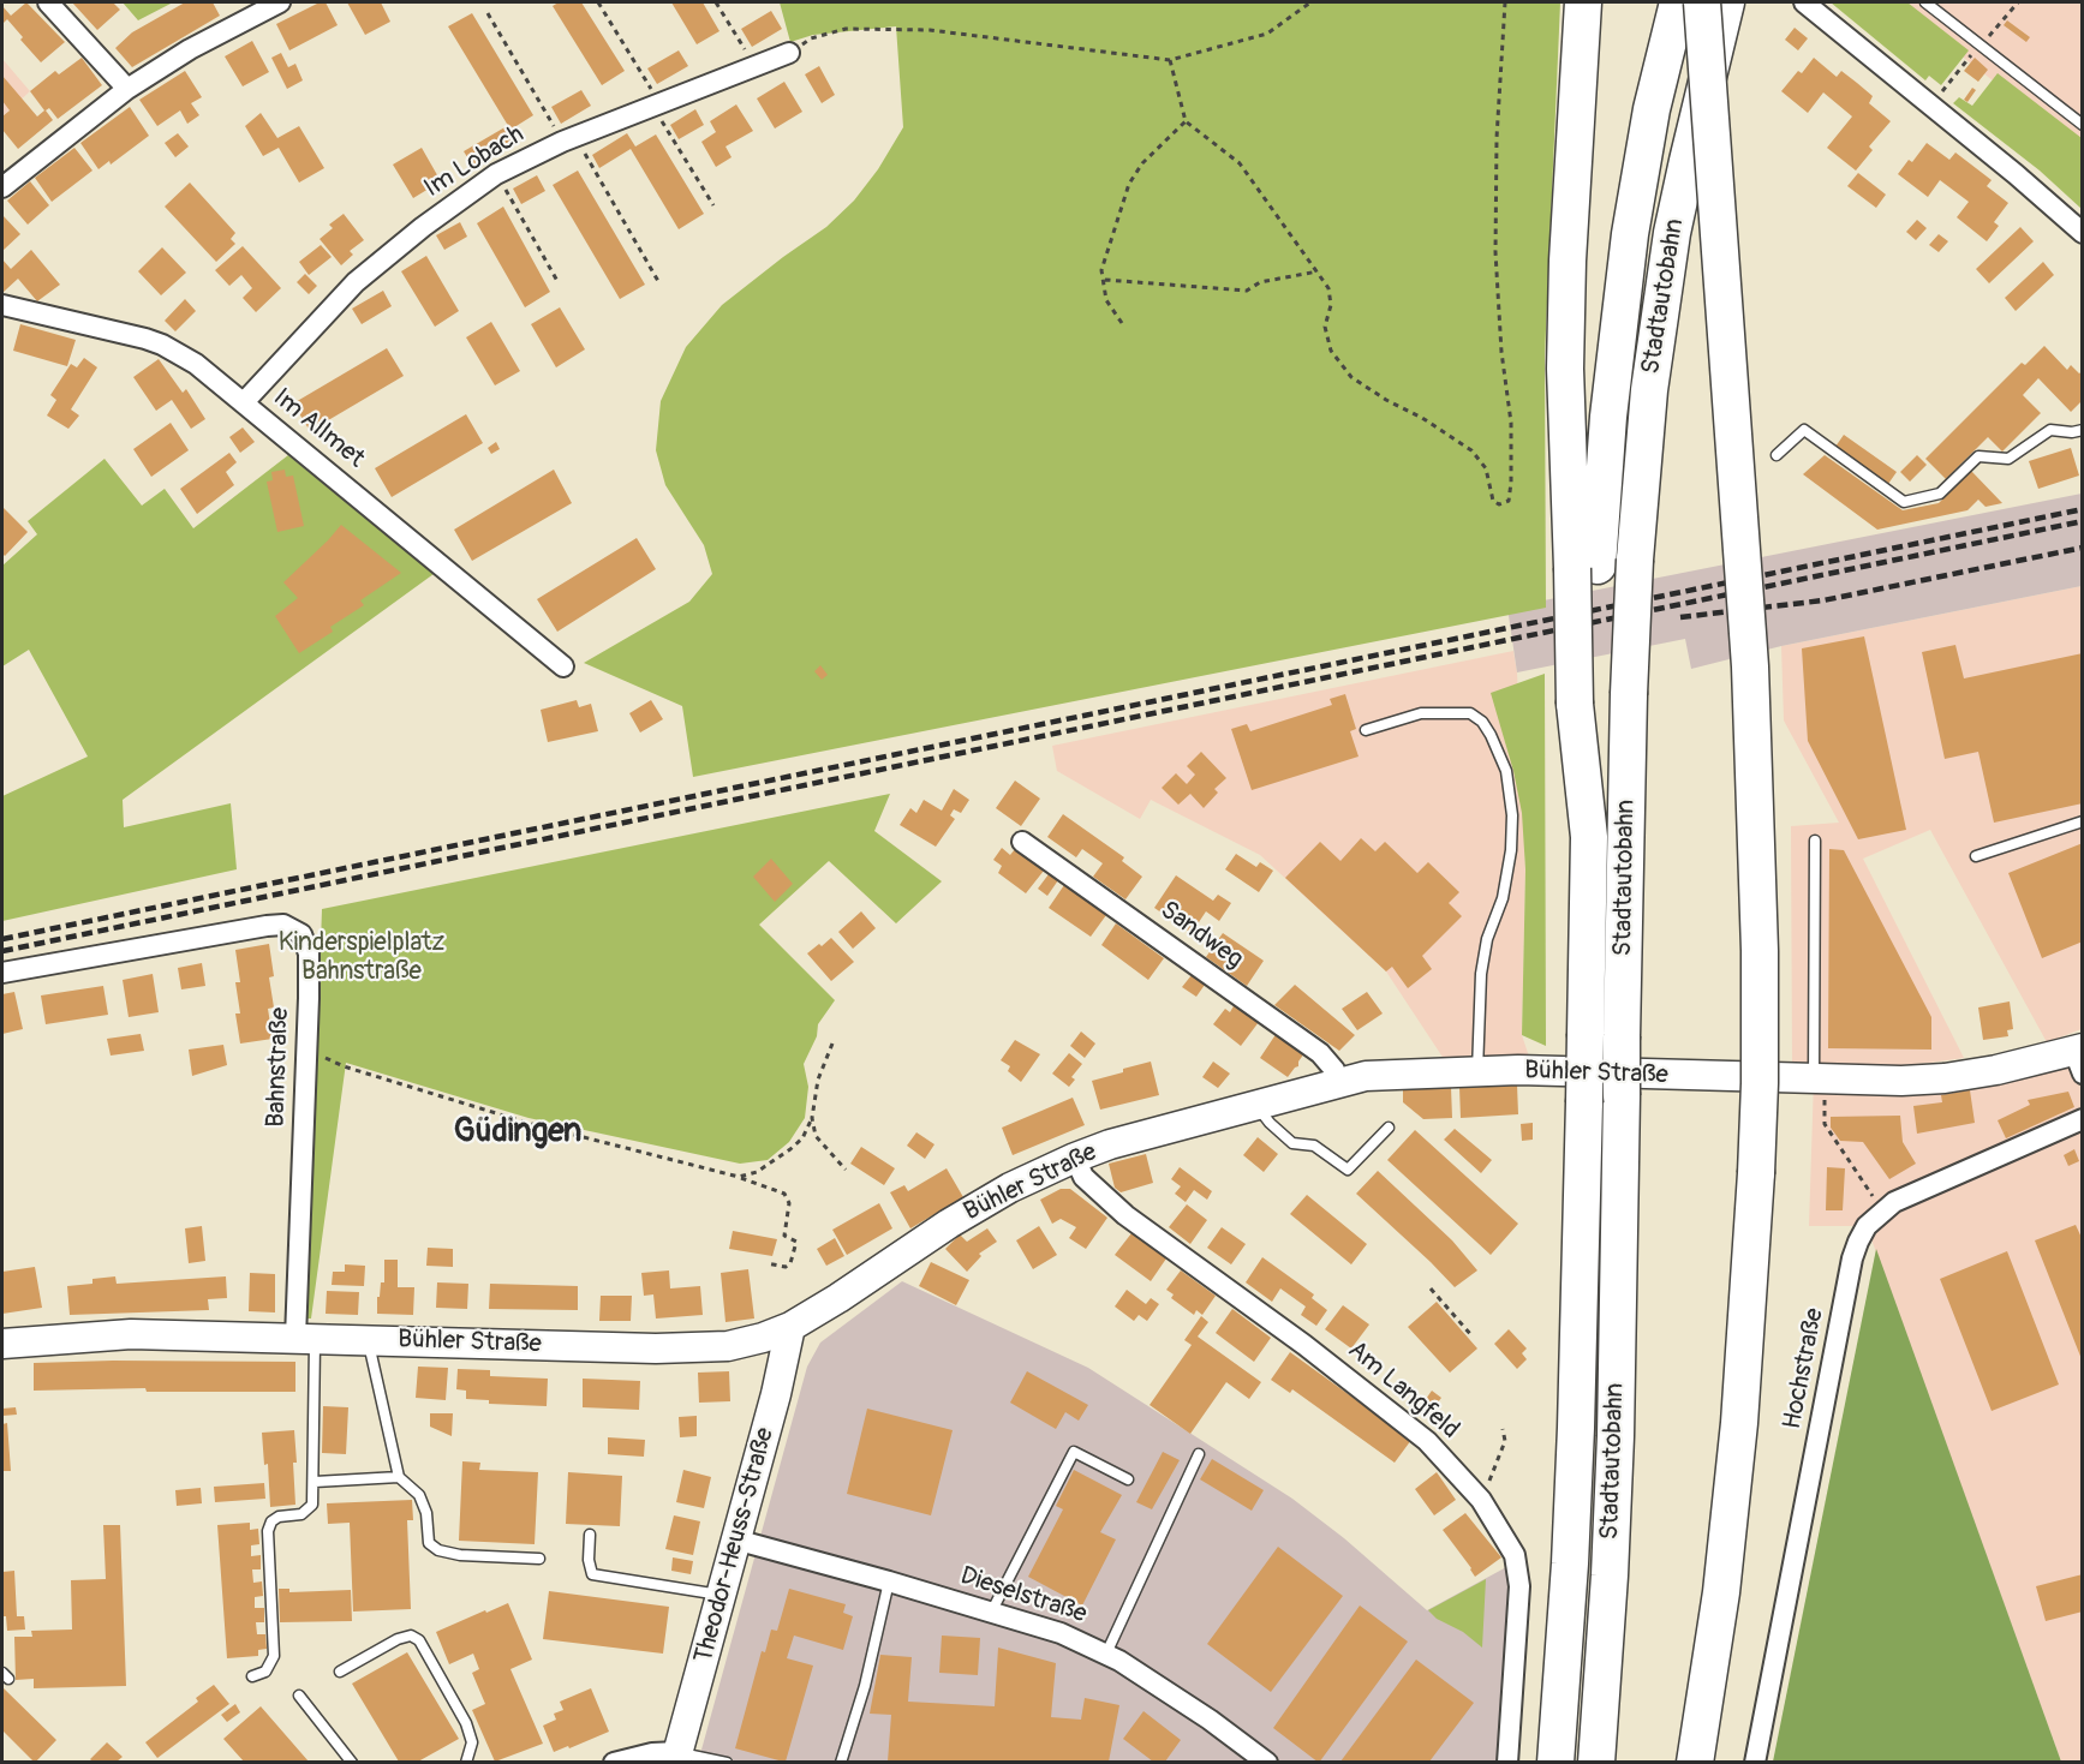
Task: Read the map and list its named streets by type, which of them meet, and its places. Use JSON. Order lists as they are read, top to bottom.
{
  "streets": {
    "highway": ["Stadtautobahn"],
    "main road": ["Bühler Straße", "Theodor-Heuss-Straße"],
    "street": [
      "Im Lobach",
      "Im Allmet",
      "Sandweg",
      "Bahnstraße",
      "Hochstraße",
      "Am Langfeld",
      "Dieselstraße"
    ]
  },
  "crossings": [
    ["Im Lobach", "Im Allmet"],
    ["Sandweg", "Bühler Straße"],
    ["Bahnstraße", "Bühler Straße"],
    ["Bühler Straße", "Am Langfeld"],
    ["Bühler Straße", "Theodor-Heuss-Straße"],
    ["Theodor-Heuss-Straße", "Dieselstraße"]
  ],
  "districts": ["Güdingen"],
  "parks": ["Kinderspielplatz Bahnstraße"]
}
